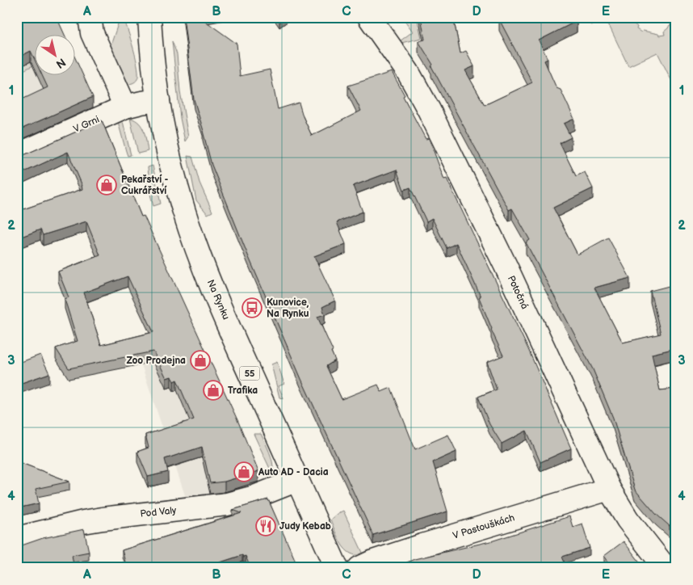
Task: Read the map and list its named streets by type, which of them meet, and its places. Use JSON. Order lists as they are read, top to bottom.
{
  "streets": {
    "street": [
      "V Grni",
      "Potočná",
      "Na Rynku",
      "55",
      "Pod Valy",
      "V Pastouškách"
    ]
  },
  "crossings": [
    ["V Grni", "Na Rynku"],
    ["Potočná", "V Pastouškách"],
    ["Na Rynku", "Pod Valy"]
  ],
  "places": {
    "shop": [
      "Pekařství - Cukrářství",
      "Zoo Prodejna",
      "Trafika",
      "Auto AD - Dacia"
    ],
    "bus stop": ["Kunovice, Na Rynku"],
    "restaurant": ["Judy Kebab"]
  },
  "north": "bottom right",
  "grid": {
    "columns": [
      "A",
      "B",
      "C",
      "D",
      "E"
    ],
    "rows": [
      "1",
      "2",
      "3",
      "4"
    ]
  }
}
